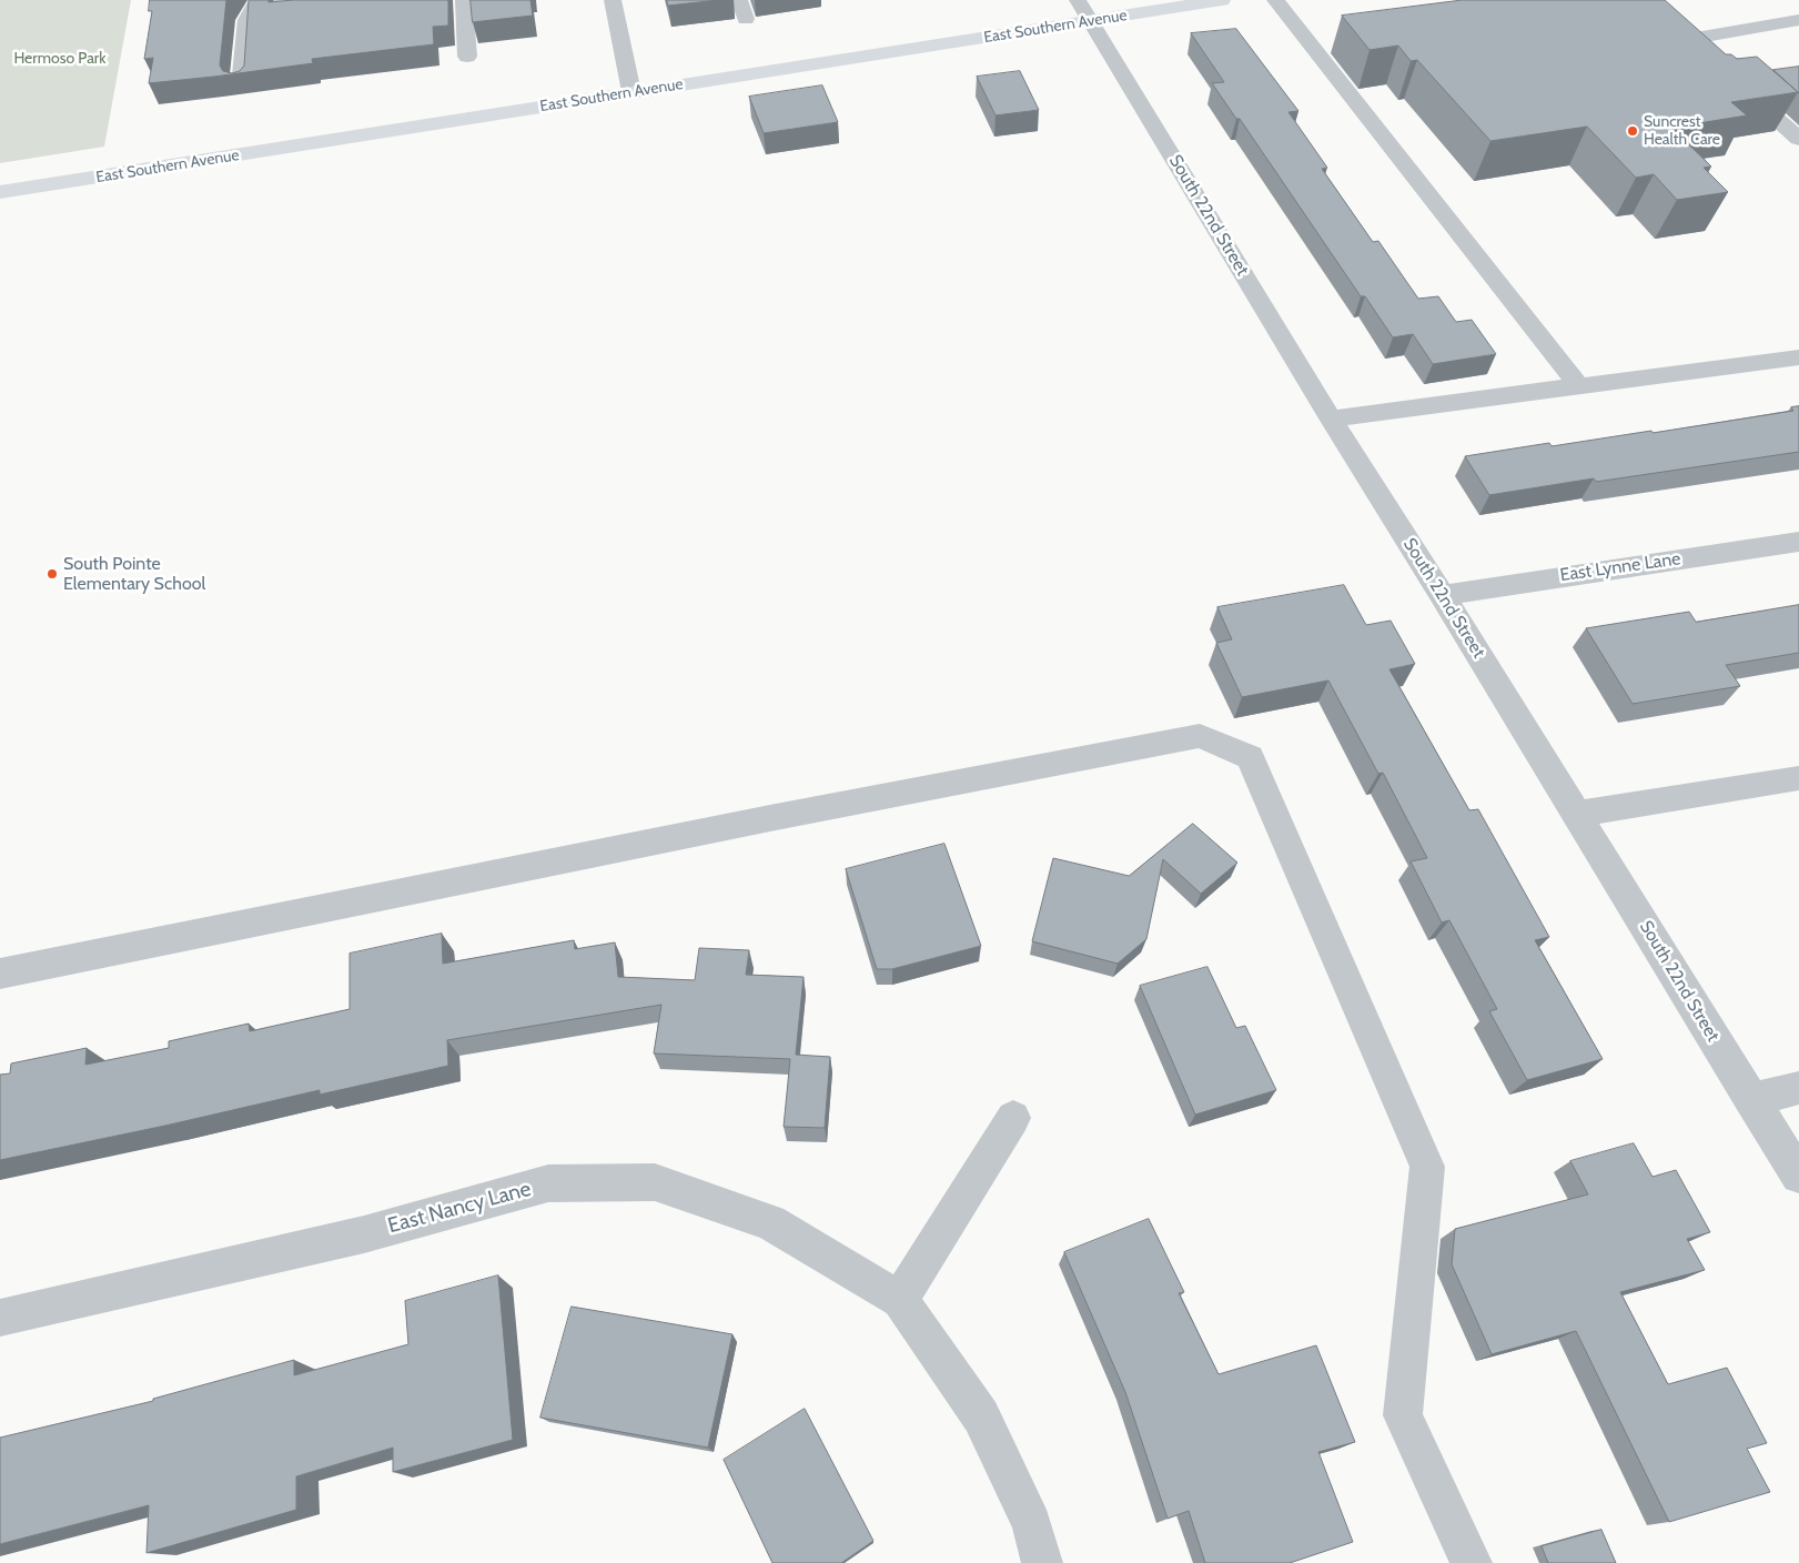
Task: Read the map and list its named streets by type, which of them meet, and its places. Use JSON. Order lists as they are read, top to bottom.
{
  "streets": {
    "main road": ["East Southern Avenue"],
    "street": ["South 22nd Street", "East Lynne Lane", "East Nancy Lane"]
  },
  "crossings": [
    ["East Southern Avenue", "South 22nd Street"],
    ["South 22nd Street", "East Lynne Lane"]
  ],
  "parks": ["Hermoso Park"],
  "places": ["Suncrest Health Care", "South Pointe Elementary School"]
}
